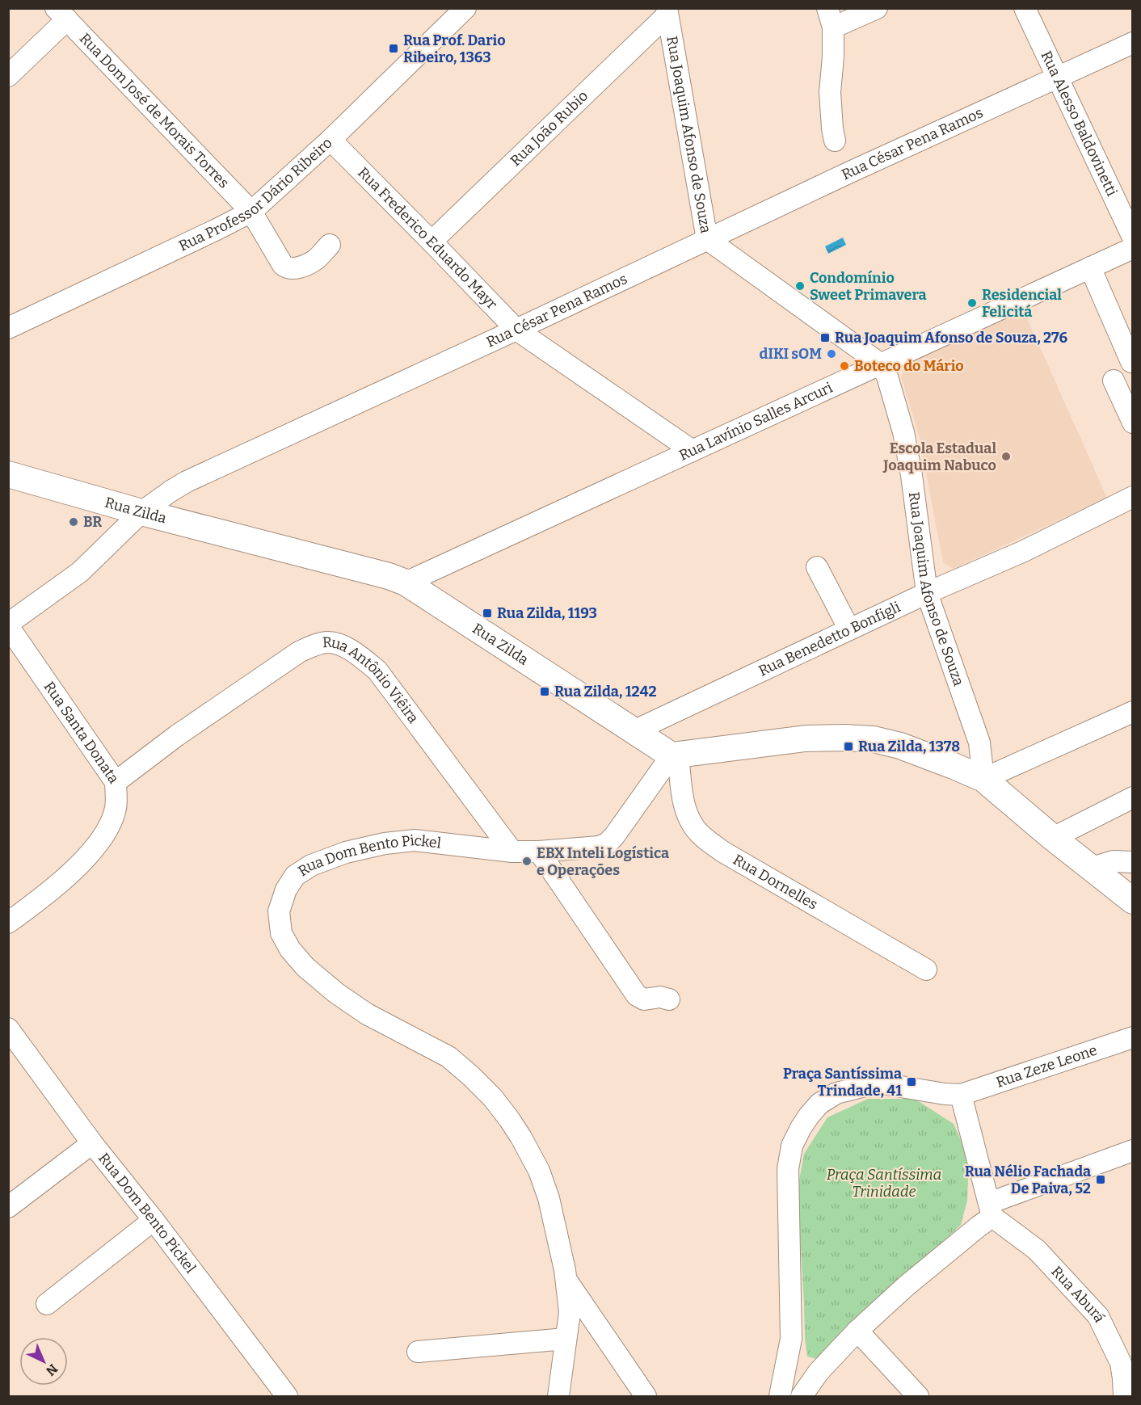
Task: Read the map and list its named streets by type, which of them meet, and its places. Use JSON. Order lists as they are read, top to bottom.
{
  "streets": {
    "main road": ["Rua Zilda"],
    "street": [
      "Rua Dom José de Morais Torres",
      "Rua Alesso Baldovinetti",
      "Rua João Rubio",
      "Rua Joaquim Afonso de Souza",
      "Rua César Pena Ramos",
      "Rua Professor Dário Ribeiro",
      "Rua Frederico Eduardo Mayr",
      "Rua Lavínio Salles Arcuri",
      "Rua Benedetto Bonfigli",
      "Rua Antônio Viêira",
      "Rua Santa Donata",
      "Rua Dom Bento Pickel",
      "Rua Dornelles",
      "Rua Zeze Leone",
      "Rua Aburá"
    ]
  },
  "crossings": [
    ["Rua Dom José de Morais Torres", "Rua Professor Dário Ribeiro"],
    ["Rua Alesso Baldovinetti", "Rua César Pena Ramos"],
    ["Rua João Rubio", "Rua Joaquim Afonso de Souza"],
    ["Rua João Rubio", "Rua Frederico Eduardo Mayr"],
    ["Rua Joaquim Afonso de Souza", "Rua César Pena Ramos"],
    ["Rua Joaquim Afonso de Souza", "Rua Lavínio Salles Arcuri"],
    ["Rua Joaquim Afonso de Souza", "Rua Benedetto Bonfigli"],
    ["Rua César Pena Ramos", "Rua Frederico Eduardo Mayr"],
    ["Rua César Pena Ramos", "Rua Zilda"],
    ["Rua César Pena Ramos", "Rua Santa Donata"],
    ["Rua Professor Dário Ribeiro", "Rua Frederico Eduardo Mayr"],
    ["Rua Frederico Eduardo Mayr", "Rua Lavínio Salles Arcuri"],
    ["Rua Lavínio Salles Arcuri", "Rua Zilda"],
    ["Rua Zilda", "Rua Benedetto Bonfigli"],
    ["Rua Zilda", "Rua Dom Bento Pickel"],
    ["Rua Zilda", "Rua Dornelles"],
    ["Rua Antônio Viêira", "Rua Santa Donata"],
    ["Rua Antônio Viêira", "Rua Dom Bento Pickel"],
    ["Rua Dom Bento Pickel", "Rua Dornelles"]
  ],
  "parks": ["Praça Santíssima Trinidade"],
  "places": {
    "transit": [
      "Rua Prof. Dario Ribeiro, 1363",
      "Rua Joaquim Afonso de Souza, 276",
      "Rua Zilda, 1193",
      "Rua Zilda, 1242",
      "Rua Zilda, 1378",
      "Praça Santíssima Trindade, 41",
      "Rua Nélio Fachada De Paiva, 52"
    ],
    "other": [
      "Condomínio Sweet Primavera",
      "Residencial Felicitá",
      "dIKI sOM",
      "Boteco do Mário",
      "Escola Estadual Joaquim Nabuco",
      "BR",
      "EBX Inteli Logística e Operações"
    ]
  },
  "north": "bottom right"
}
